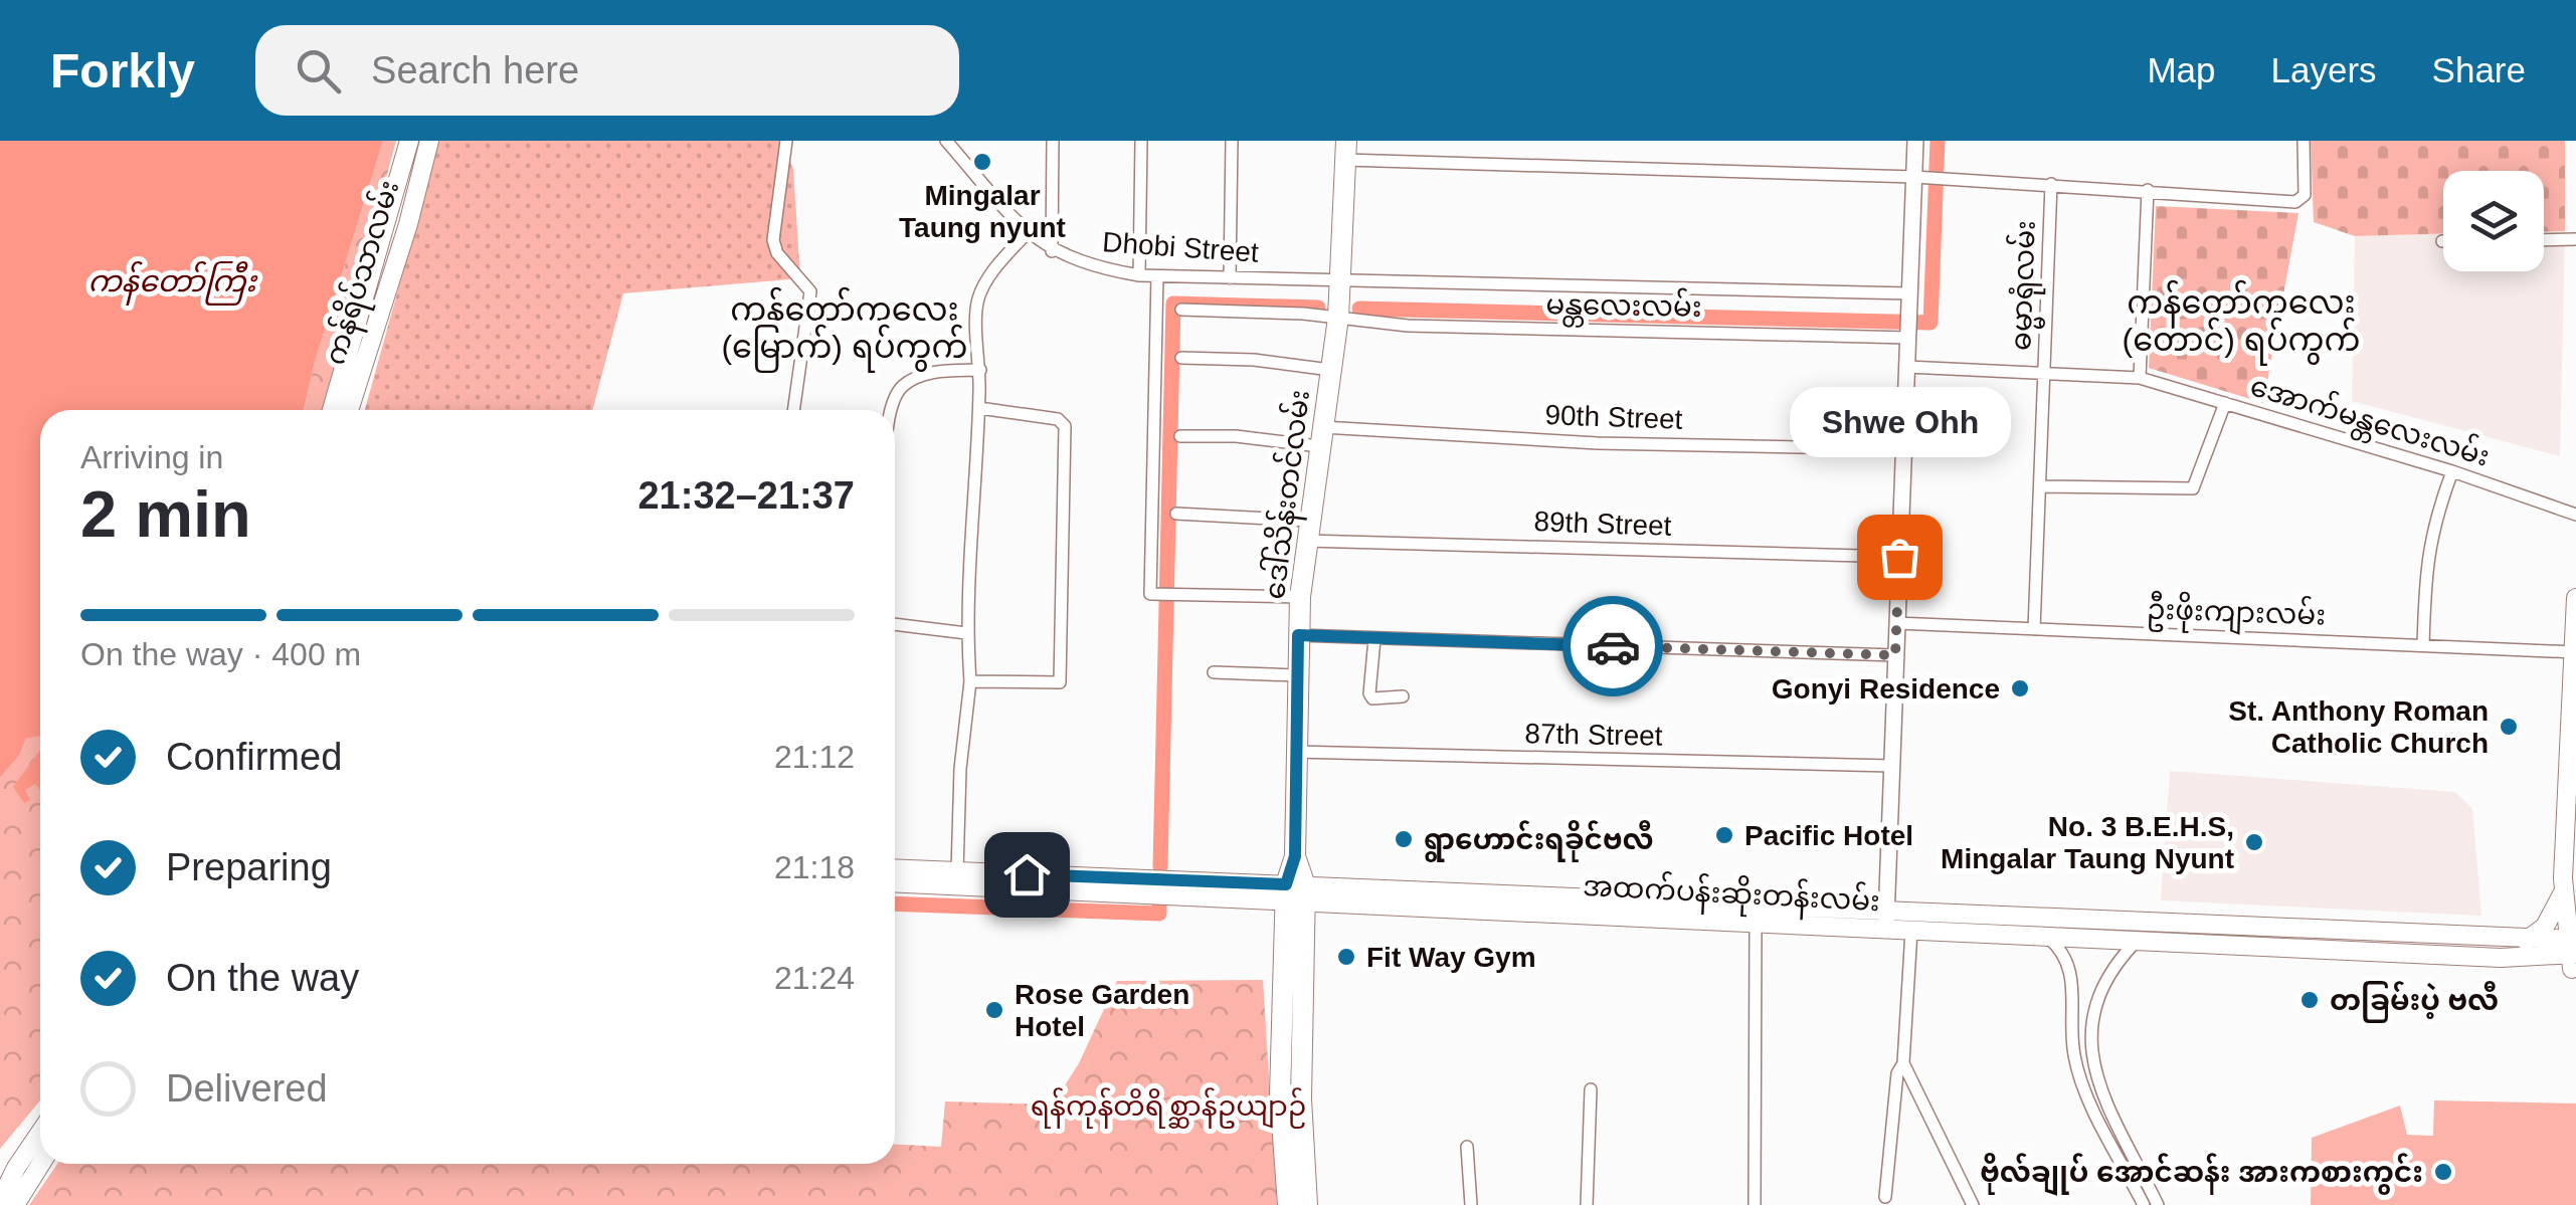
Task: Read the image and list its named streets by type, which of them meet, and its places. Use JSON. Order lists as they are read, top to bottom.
{
  "streets": {
    "main road": ["ကန်ရိပ်သာလမ်း", "ဒေါ်သိန်းတင်လမ်း", "အထက်ပန်းဆိုးတန်းလမ်း"],
    "street": [
      "Dhobi Street",
      "ဓမ္မာရုံလမ်း",
      "မန္တလေးလမ်း",
      "90th Street",
      "အောက်မန္တလေးလမ်း",
      "89th Street",
      "ဦးဖိုးကျားလမ်း",
      "87th Street"
    ]
  },
  "crossings": [
    ["Dhobi Street", "မန္တလေးလမ်း"],
    ["Dhobi Street", "ဒေါ်သိန်းတင်လမ်း"],
    ["ဓမ္မာရုံလမ်း", "အောက်မန္တလေးလမ်း"],
    ["ဓမ္မာရုံလမ်း", "ဦးဖိုးကျားလမ်း"],
    ["မန္တလေးလမ်း", "ဒေါ်သိန်းတင်လမ်း"],
    ["90th Street", "ဒေါ်သိန်းတင်လမ်း"],
    ["ဒေါ်သိန်းတင်လမ်း", "89th Street"],
    ["ဒေါ်သိန်းတင်လမ်း", "87th Street"],
    ["ဒေါ်သိန်းတင်လမ်း", "အထက်ပန်းဆိုးတန်းလမ်း"]
  ],
  "districts": ["ကန်တော်ကလေး (တောင်) ရပ်ကွက်", "ကန်တော်ကလေး (မြောက်) ရပ်ကွက်"],
  "water": ["ကန်တော်ကြီး"],
  "parks": ["ရန်ကုန်တိရိစ္ဆာန်ဥယျာဉ်"],
  "places": [
    "Mingalar Taung nyunt",
    "Shwe Ohh",
    "Gonyi Residence",
    "St. Anthony Roman Catholic Church",
    "Pacific Hotel",
    "ရွာဟောင်းရခိုင်ဗလီ",
    "No. 3 B.E.H.S, Mingalar Taung Nyunt",
    "Fit Way Gym",
    "တခြမ်းပဲ့ ဗလီ",
    "Rose Garden Hotel",
    "ဗိုလ်ချုပ် အောင်ဆန်း အားကစားကွင်း"
  ],
  "page": {
    "header": "Forkly",
    "search": "Search here",
    "nav": ["Map", "Layers", "Share"],
    "bubble": "Shwe Ohh",
    "heading": ["2 min", "Arriving in", "21:32–21:37"],
    "bar": "On the way · 400 m",
    "list": [
      ["Confirmed", "21:12"],
      ["Preparing", "21:18"],
      ["On the way", "21:24"],
      "Delivered"
    ]
  }
}
